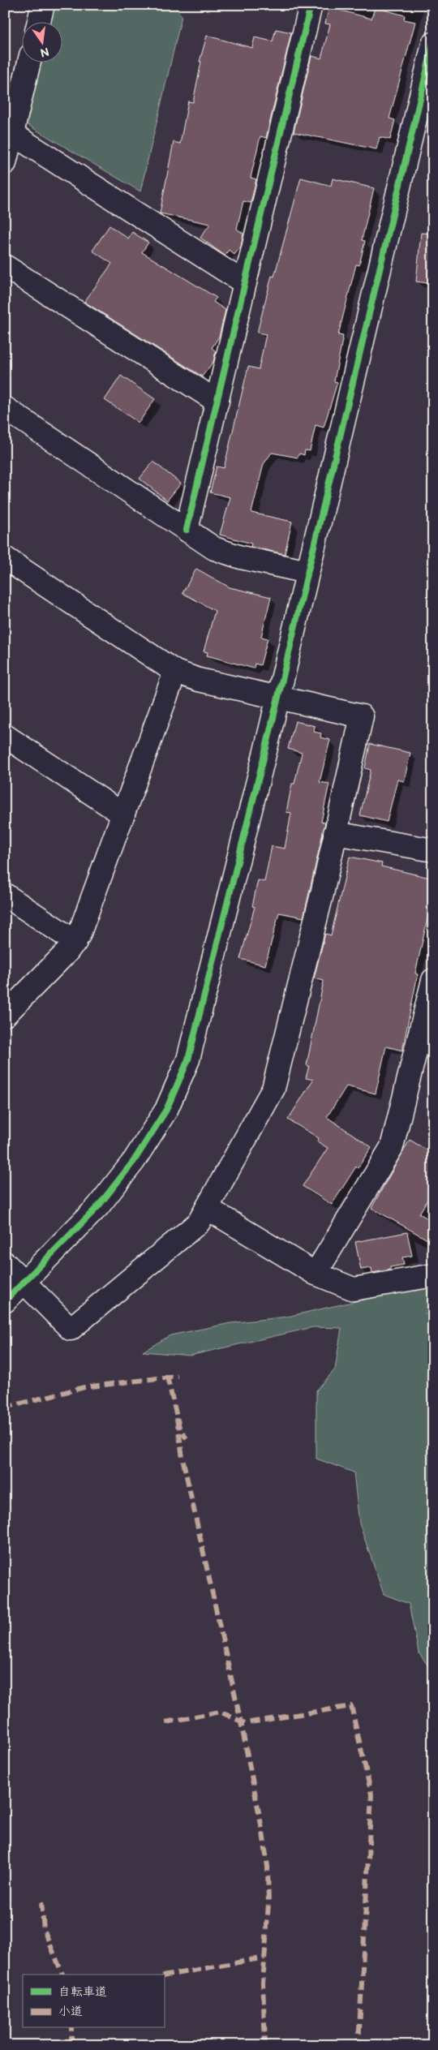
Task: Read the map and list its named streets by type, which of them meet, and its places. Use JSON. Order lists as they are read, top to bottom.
{
  "legend": ["自転車道", "小道"],
  "north": "bottom"
}
